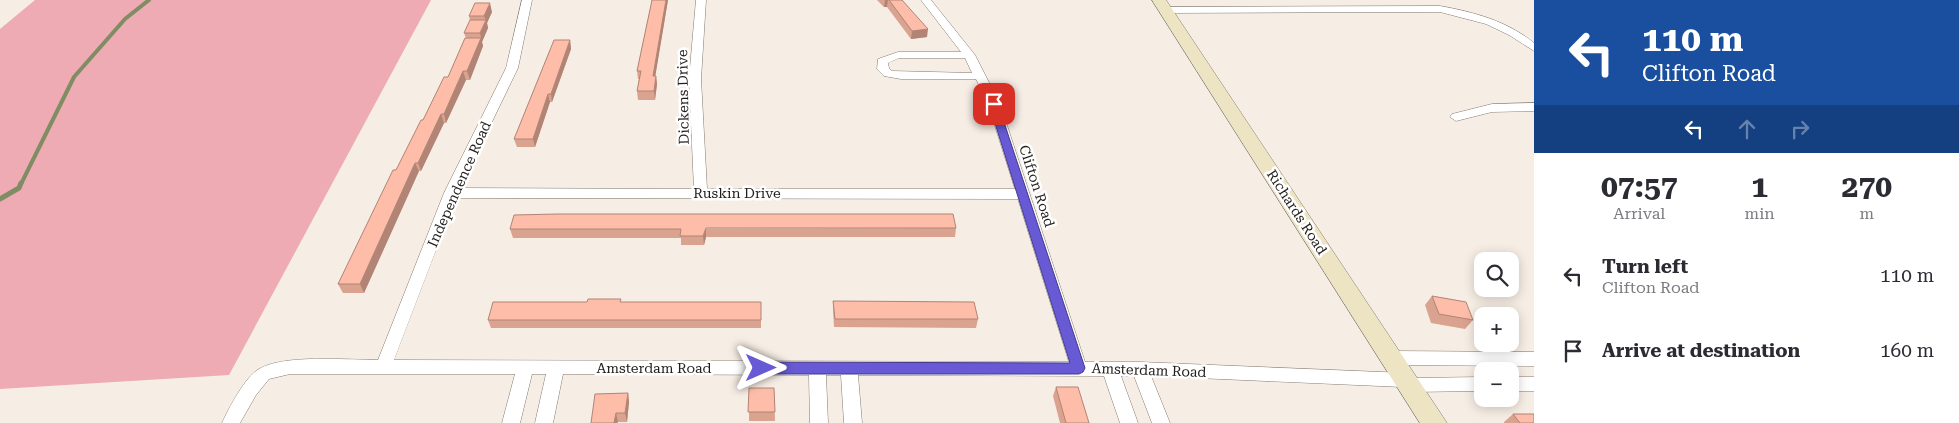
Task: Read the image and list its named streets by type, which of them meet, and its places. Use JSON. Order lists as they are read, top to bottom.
{
  "streets": {
    "street": [
      "Dickens Drive",
      "Independence Road",
      "Clifton Road",
      "Ruskin Drive",
      "Richards Road",
      "Amsterdam Road"
    ]
  },
  "crossings": [
    ["Dickens Drive", "Ruskin Drive"],
    ["Independence Road", "Ruskin Drive"],
    ["Independence Road", "Amsterdam Road"],
    ["Clifton Road", "Ruskin Drive"],
    ["Clifton Road", "Amsterdam Road"],
    ["Richards Road", "Amsterdam Road"]
  ],
  "page": {
    "turn": ["110 m", "Clifton Road"],
    "eta": [
      "07:57",
      "Arrival",
      "1",
      "min",
      "270",
      "m"
    ],
    "list": [
      {
        "name": "Turn left",
        "note": "Clifton Road",
        "value": "110 m"
      },
      {
        "name": "Arrive at destination",
        "value": "160 m"
      }
    ],
    "map_buttons": ["+", "−"]
  }
}
